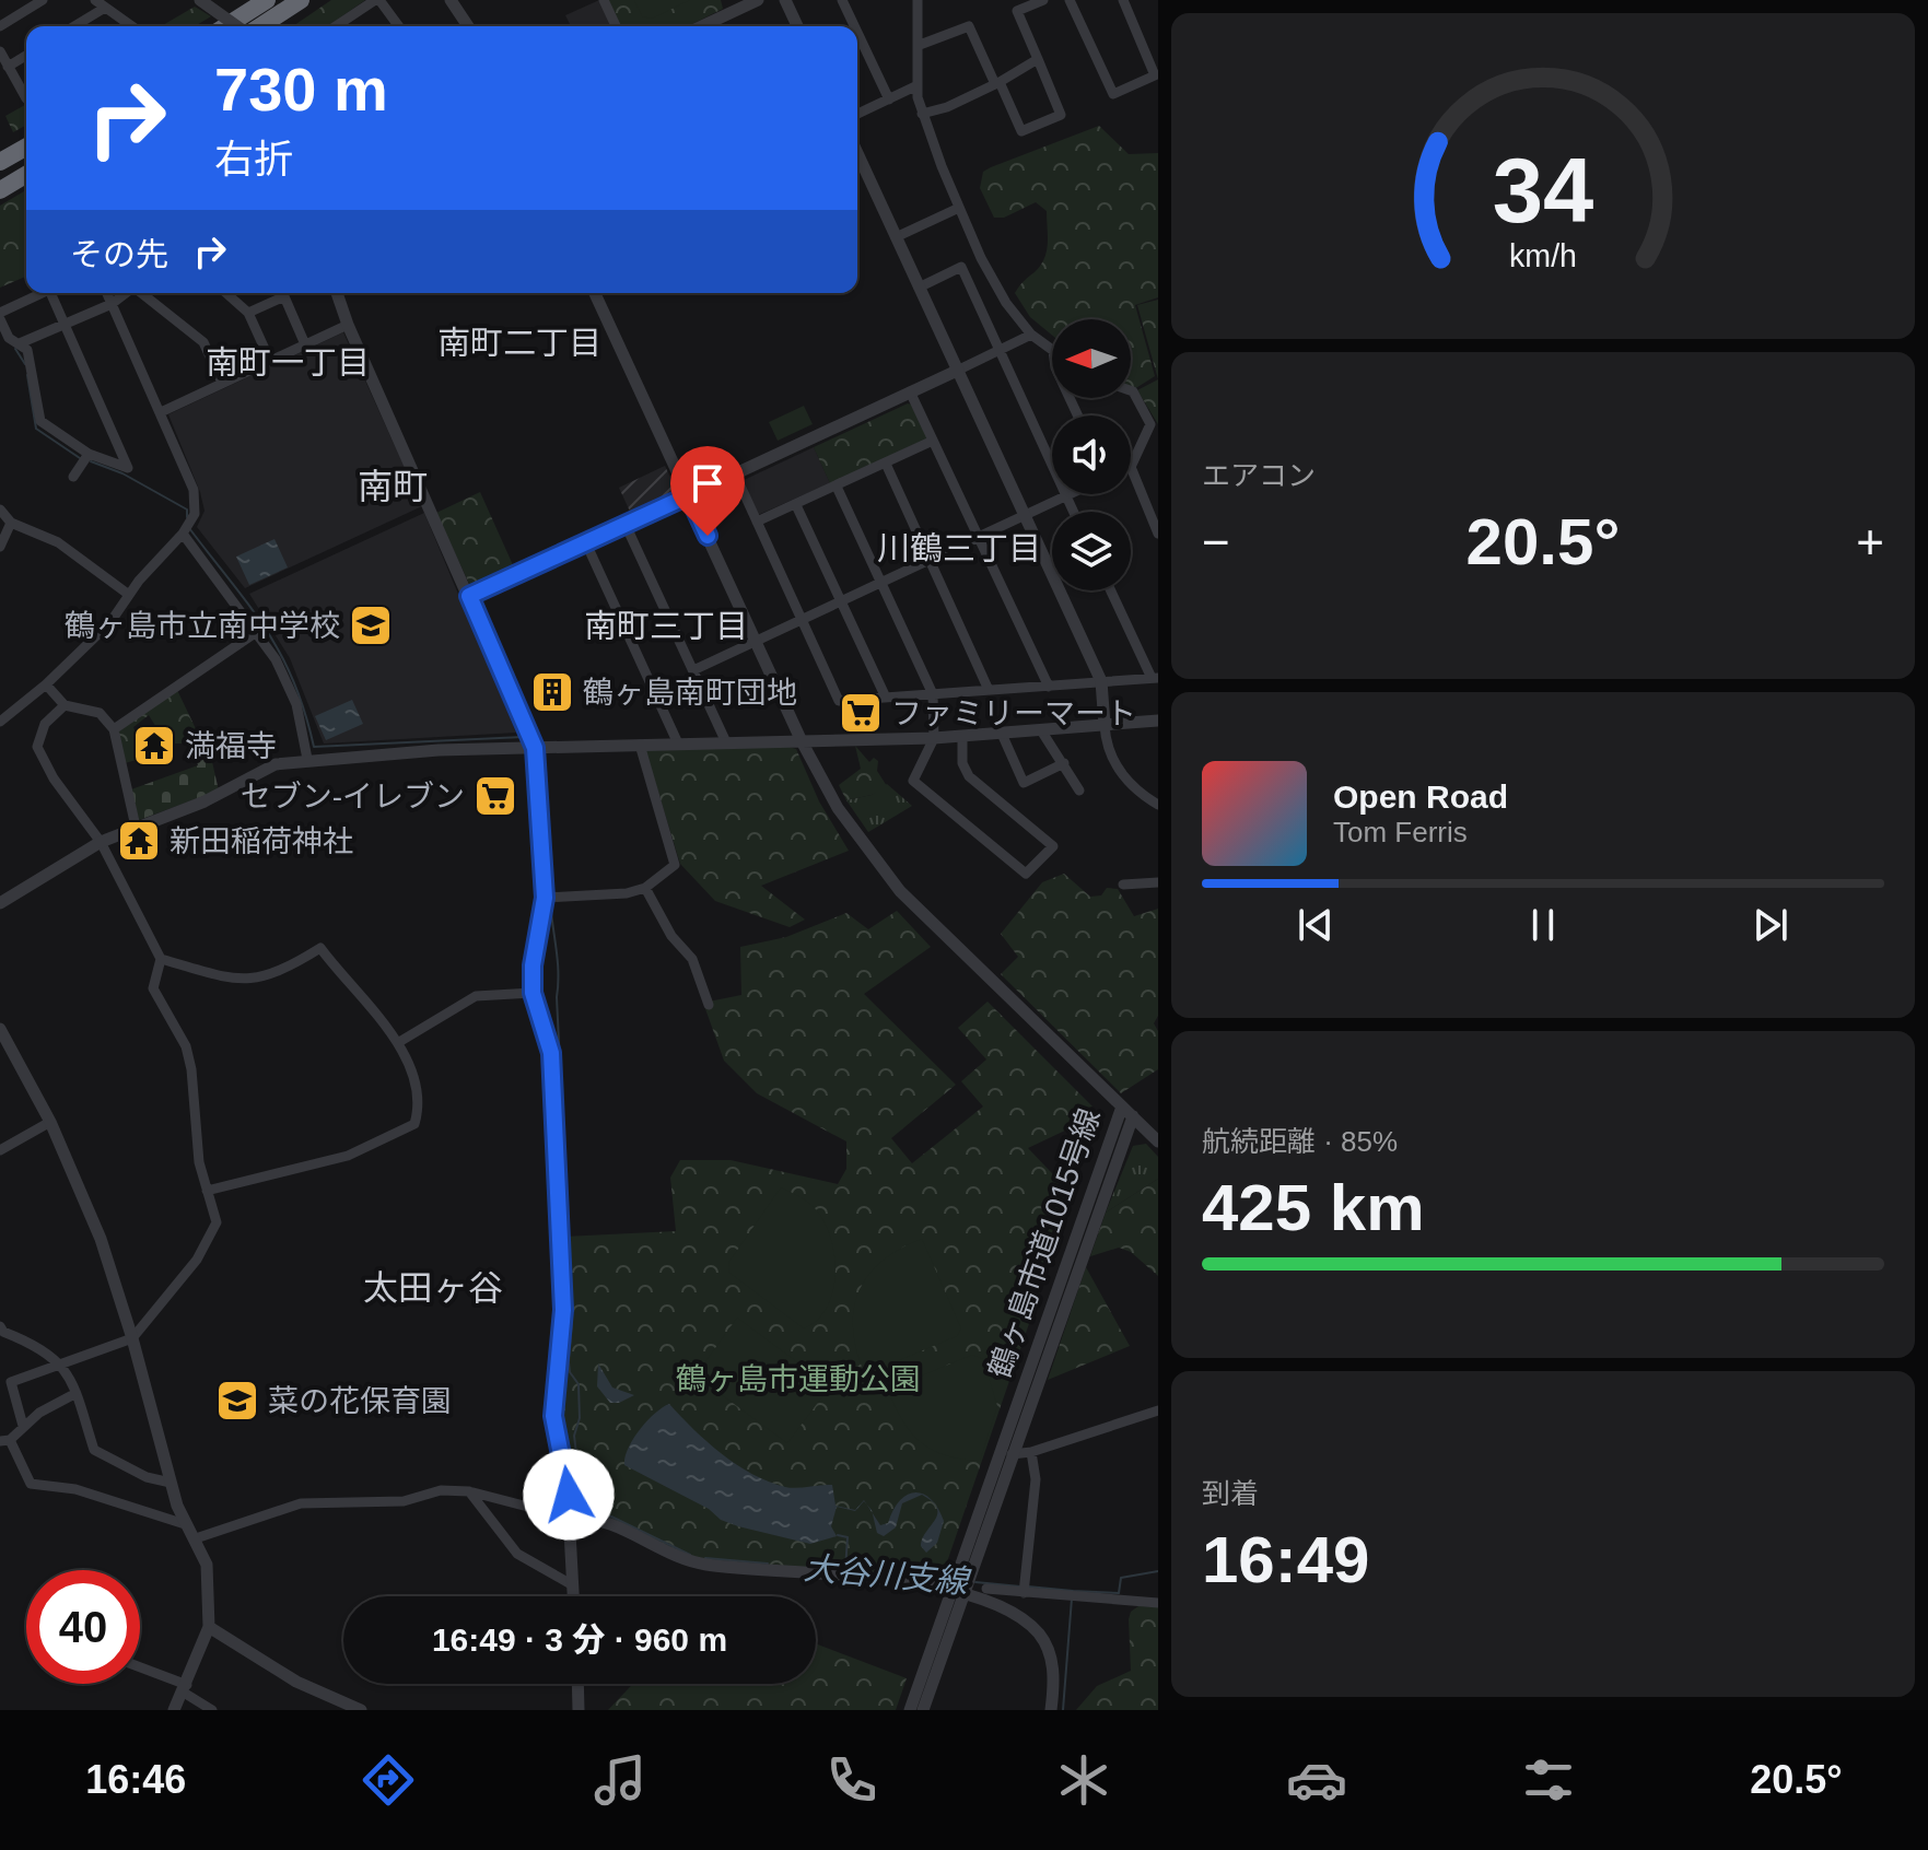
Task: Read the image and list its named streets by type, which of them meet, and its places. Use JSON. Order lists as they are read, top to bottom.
{
  "streets": {
    "street": ["鶴ヶ島市道1015号線"]
  },
  "districts": [
    "南町二丁目",
    "南町一丁目",
    "南町",
    "川鶴三丁目",
    "南町三丁目",
    "太田ヶ谷"
  ],
  "water": ["大谷川支線"],
  "parks": ["鶴ヶ島市運動公園"],
  "places": {
    "school or university": ["鶴ヶ島市立南中学校", "菜の花保育園"],
    "building": ["鶴ヶ島南町団地"],
    "supermarket": ["ファミリーマート", "セブン-イレブン"],
    "temple": ["満福寺", "新田稲荷神社"]
  },
  "north": "left",
  "page": {
    "turn": ["730 m", "右折"],
    "then": "その先",
    "tile": [
      "エアコン",
      ["航続距離 · 85%", "425 km"],
      ["到着", "16:49"]
    ],
    "heat": ["−", "20.5°", "+"],
    "song": ["Open Road", "Tom Ferris"],
    "limit": "40",
    "trip": "16:49 · 3 分 · 960 m",
    "tabs": ["16:46", "20.5°"],
    "gauge": ["34", "km/h"]
  }
}
